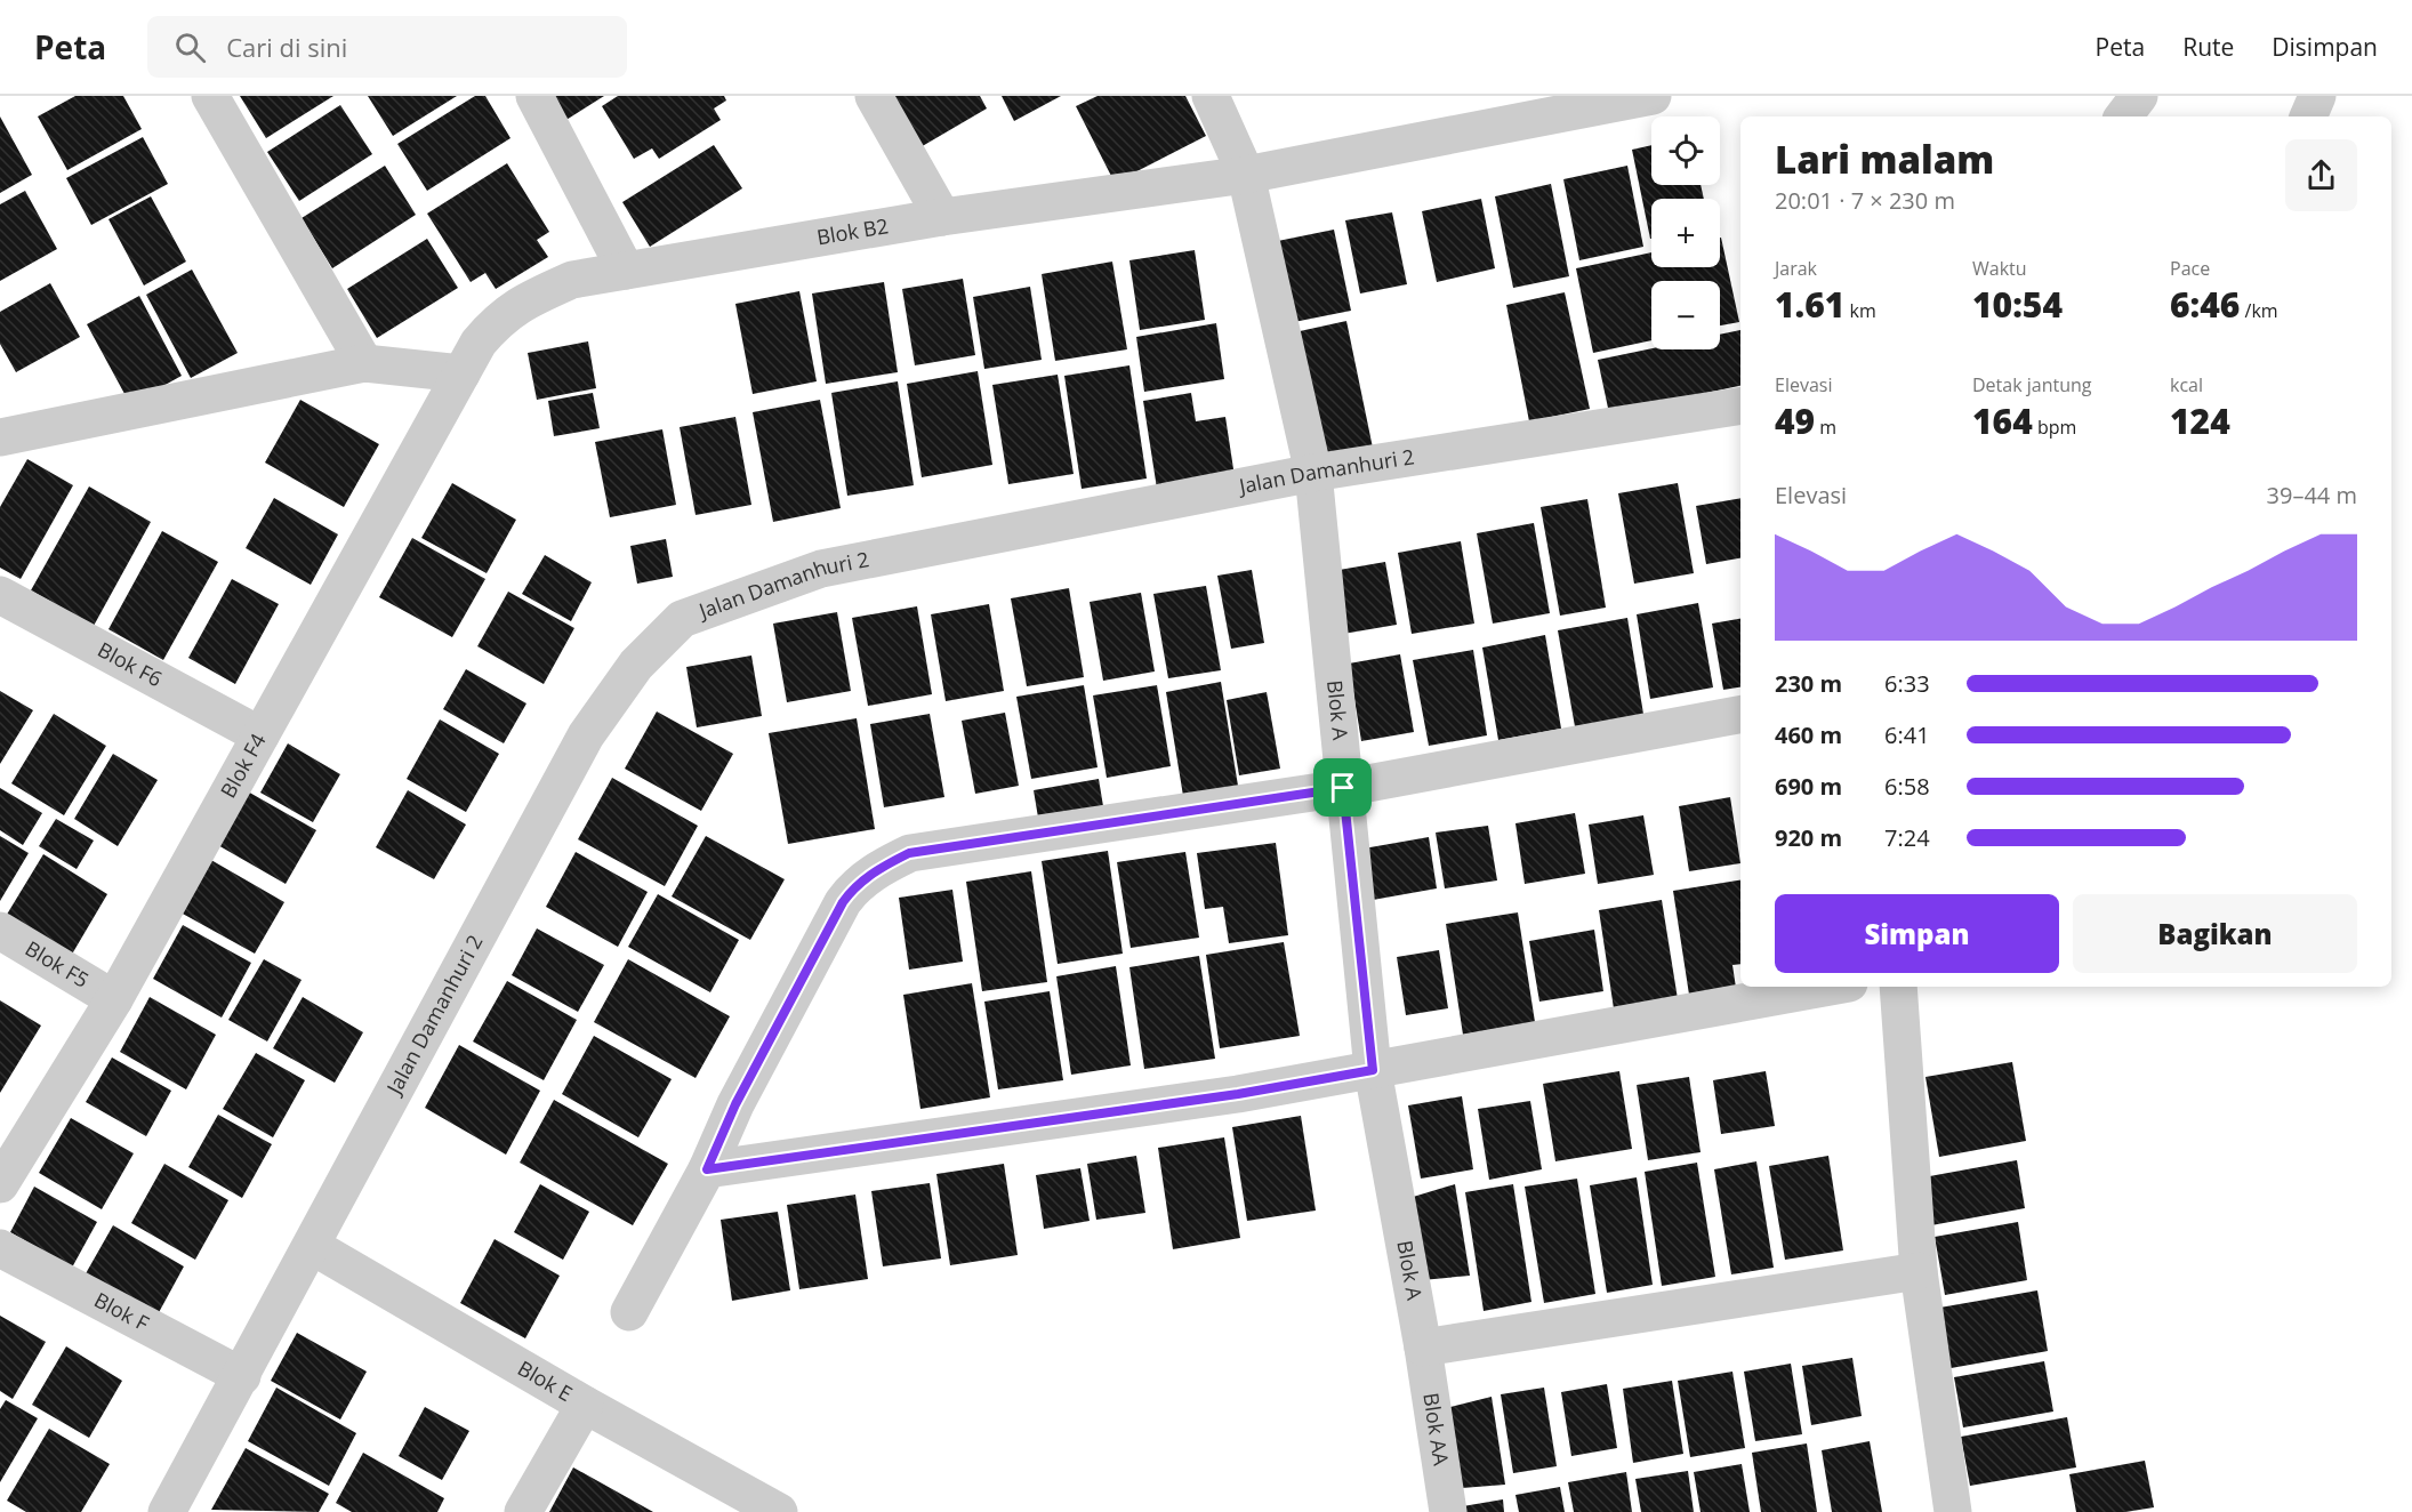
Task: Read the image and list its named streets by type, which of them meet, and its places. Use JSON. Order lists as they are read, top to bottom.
{
  "streets": {
    "street": [
      "Blok B2",
      "Jalan Damanhuri 2",
      "Blok F6",
      "Blok A",
      "Blok F4",
      "Blok F5",
      "Blok F",
      "Blok E",
      "Blok AA"
    ]
  },
  "crossings": [
    ["Blok B2", "Blok A"],
    ["Blok B2", "Blok F4"],
    ["Jalan Damanhuri 2", "Blok A"],
    ["Jalan Damanhuri 2", "Blok F"],
    ["Jalan Damanhuri 2", "Blok E"],
    ["Blok F6", "Blok F4"],
    ["Blok A", "Blok AA"],
    ["Blok F4", "Blok F5"]
  ],
  "page": {
    "header": "Peta",
    "search": "Cari di sini",
    "nav": ["Peta", "Rute", "Disimpan"],
    "map_buttons": ["+", "−"],
    "heading": ["Lari malam", "20:01 · 7 × 230 m"],
    "stats": [
      ["Jarak", "1.61 km"],
      ["Waktu", "10:54"],
      ["Pace", "6:46 /km"],
      ["Elevasi", "49 m"],
      ["Detak jantung", "164 bpm"],
      ["kcal", "124"]
    ],
    "chart": ["Elevasi", "39–44 m"],
    "list": [
      {
        "name": "230 m",
        "note": "6:33"
      },
      {
        "name": "460 m",
        "note": "6:41"
      },
      {
        "name": "690 m",
        "note": "6:58"
      },
      {
        "name": "920 m",
        "note": "7:24"
      }
    ],
    "buttons": ["Simpan", "Bagikan"]
  }
}
